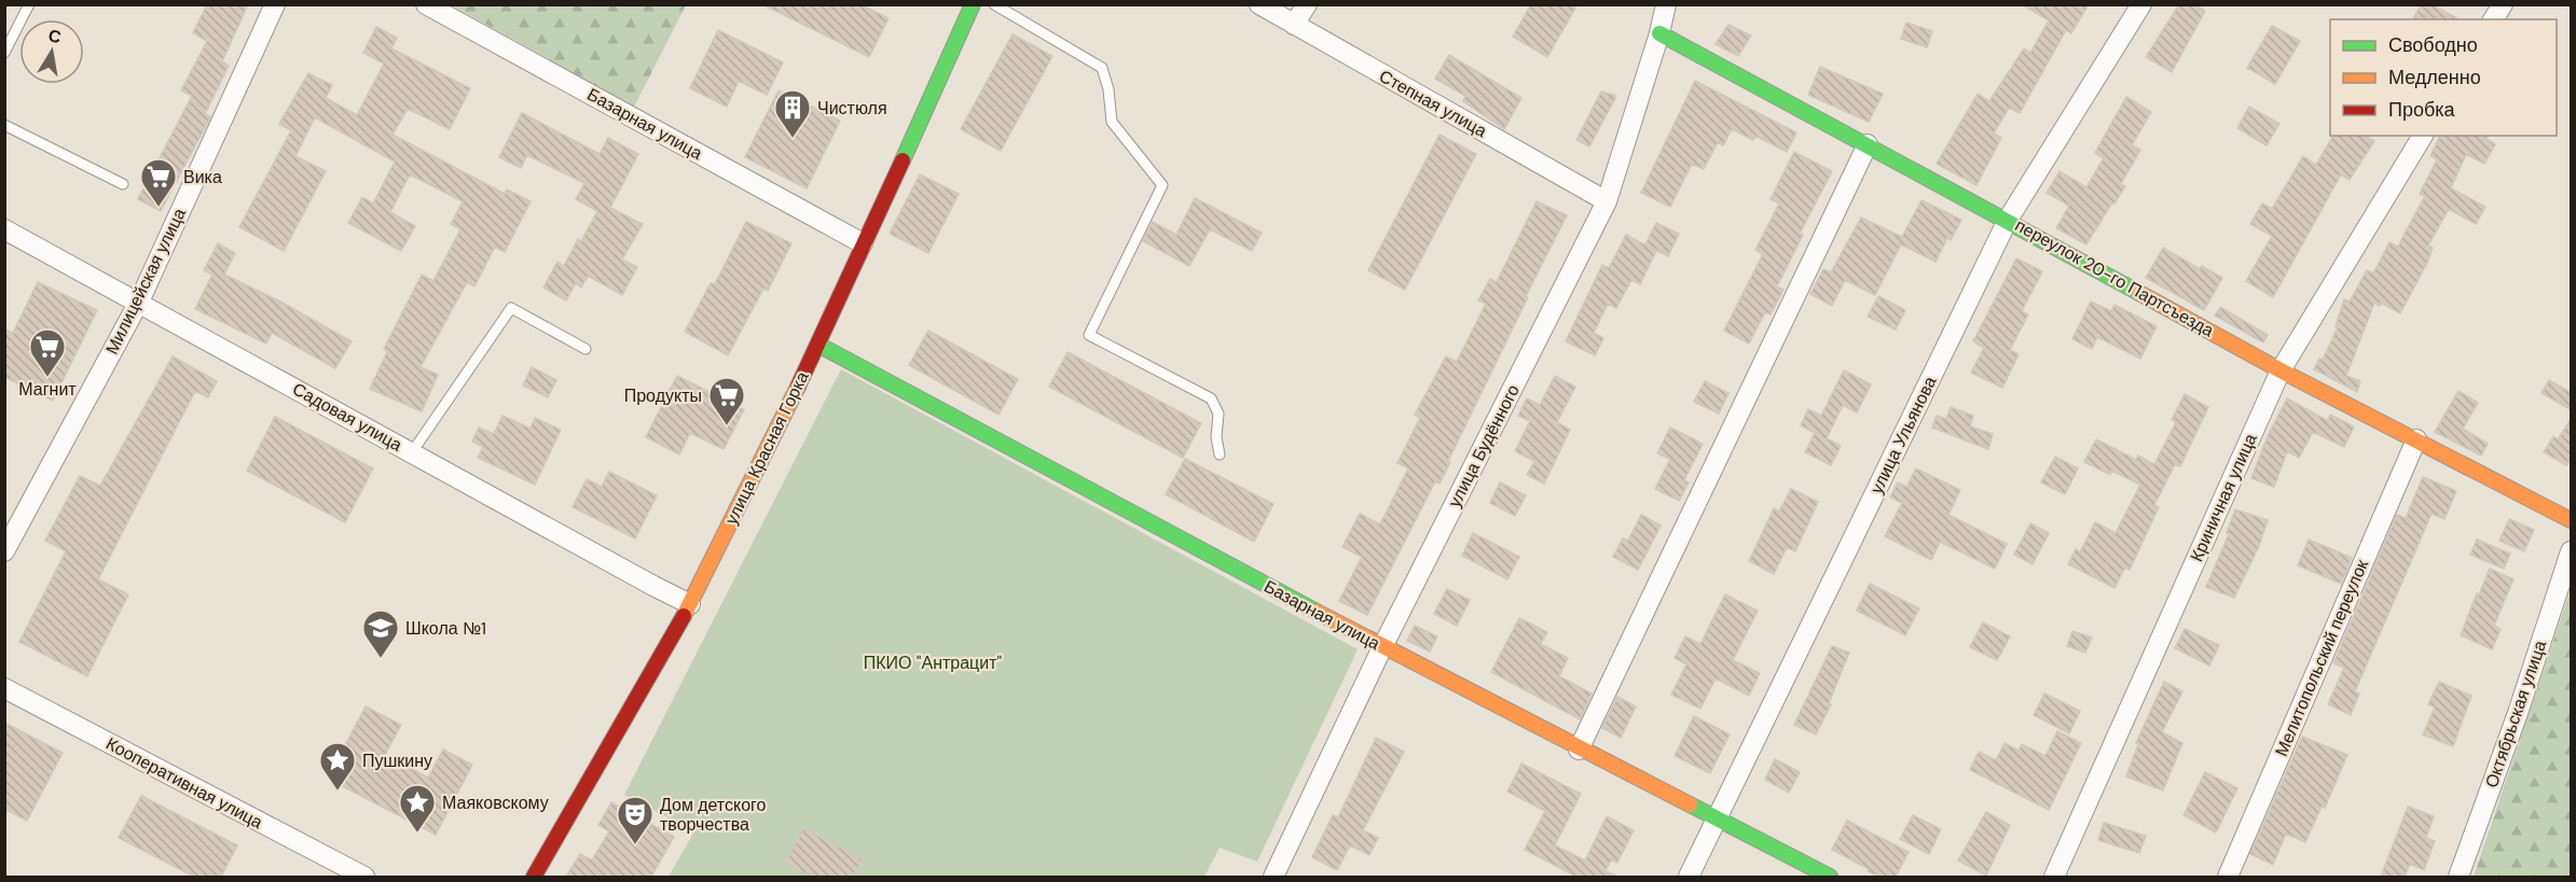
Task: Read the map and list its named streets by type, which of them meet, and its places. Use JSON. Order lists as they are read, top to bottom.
{
  "streets": {
    "street": [
      "Степная улица",
      "Базарная улица",
      "переулок 20-го Партсъезда",
      "Милицейская улица",
      "Садовая улица",
      "улица Ульянова",
      "улица Будённого",
      "улица Красная Горка",
      "Криничная улица",
      "Мелитопольский переулок",
      "Октябрьская улица",
      "Кооперативная улица"
    ]
  },
  "crossings": [
    ["Степная улица", "улица Будённого"],
    ["Базарная улица", "улица Ульянова"],
    ["Базарная улица", "улица Будённого"],
    ["Базарная улица", "улица Красная Горка"],
    ["переулок 20-го Партсъезда", "улица Ульянова"],
    ["переулок 20-го Партсъезда", "улица Будённого"],
    ["переулок 20-го Партсъезда", "Криничная улица"],
    ["переулок 20-го Партсъезда", "Мелитопольский переулок"],
    ["Милицейская улица", "Садовая улица"],
    ["Садовая улица", "улица Красная Горка"]
  ],
  "parks": ["ПКИО \"Антрацит\""],
  "places": {
    "building": ["Чистюля"],
    "supermarket": ["Вика", "Магнит", "Продукты"],
    "school or university": ["Школа №1"],
    "place": ["Пушкину", "Маяковскому"],
    "theatre": ["Дом детского творчества"]
  },
  "legend": ["Свободно", "Медленно", "Пробка"],
  "north": "top"
}
